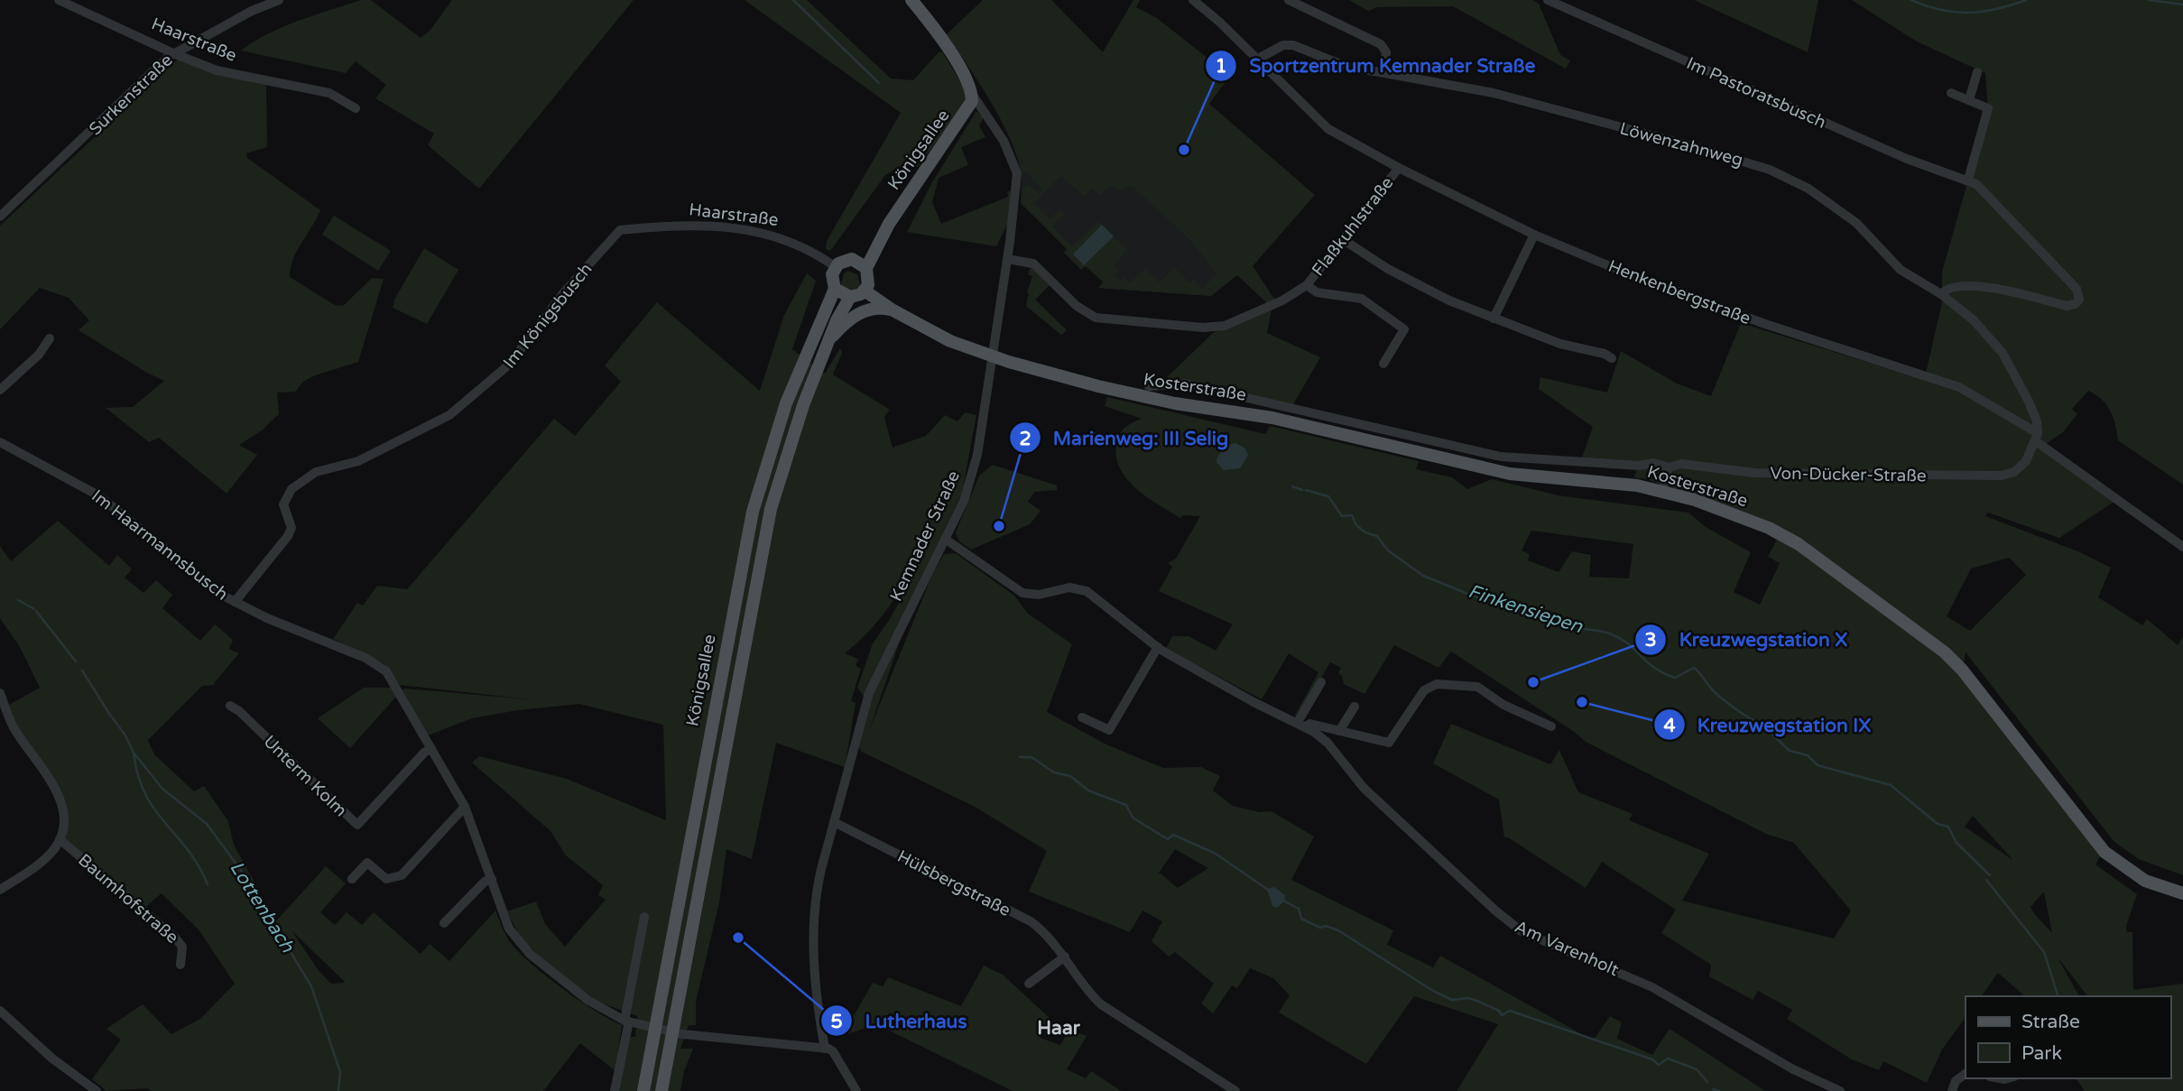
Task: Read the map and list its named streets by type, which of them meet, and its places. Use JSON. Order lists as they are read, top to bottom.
{
  "streets": {
    "main road": ["Königsallee", "Kosterstraße", "Kemnader Straße"],
    "street": [
      "Haarstraße",
      "Im Pastoratsbusch",
      "Surkenstraße",
      "Löwenzahnweg",
      "Flaßkuhlstraße",
      "Henkenbergstraße",
      "Im Königsbusch",
      "Von-Dücker-Straße",
      "Im Haarmannsbusch",
      "Unterm Kolm",
      "Hülsbergstraße",
      "Baumhofstraße",
      "Am Varenholt"
    ]
  },
  "crossings": [
    ["Haarstraße", "Surkenstraße"],
    ["Haarstraße", "Königsallee"],
    ["Haarstraße", "Im Königsbusch"],
    ["Im Pastoratsbusch", "Löwenzahnweg"],
    ["Löwenzahnweg", "Henkenbergstraße"],
    ["Königsallee", "Kemnader Straße"],
    ["Königsallee", "Im Haarmannsbusch"],
    ["Flaßkuhlstraße", "Henkenbergstraße"],
    ["Flaßkuhlstraße", "Kemnader Straße"],
    ["Henkenbergstraße", "Von-Dücker-Straße"],
    ["Im Königsbusch", "Im Haarmannsbusch"],
    ["Kosterstraße", "Von-Dücker-Straße"],
    ["Kosterstraße", "Kemnader Straße"],
    ["Kemnader Straße", "Im Haarmannsbusch"],
    ["Kemnader Straße", "Hülsbergstraße"],
    ["Kemnader Straße", "Am Varenholt"],
    ["Im Haarmannsbusch", "Unterm Kolm"]
  ],
  "districts": ["Haar"],
  "water": ["Finkensiepen", "Lottenbach"],
  "places": [
    "Sportzentrum Kemnader Straße",
    "Marienweg: III Selig",
    "Kreuzwegstation X",
    "Kreuzwegstation IX",
    "Lutherhaus"
  ],
  "legend": ["Straße", "Park"]
}
